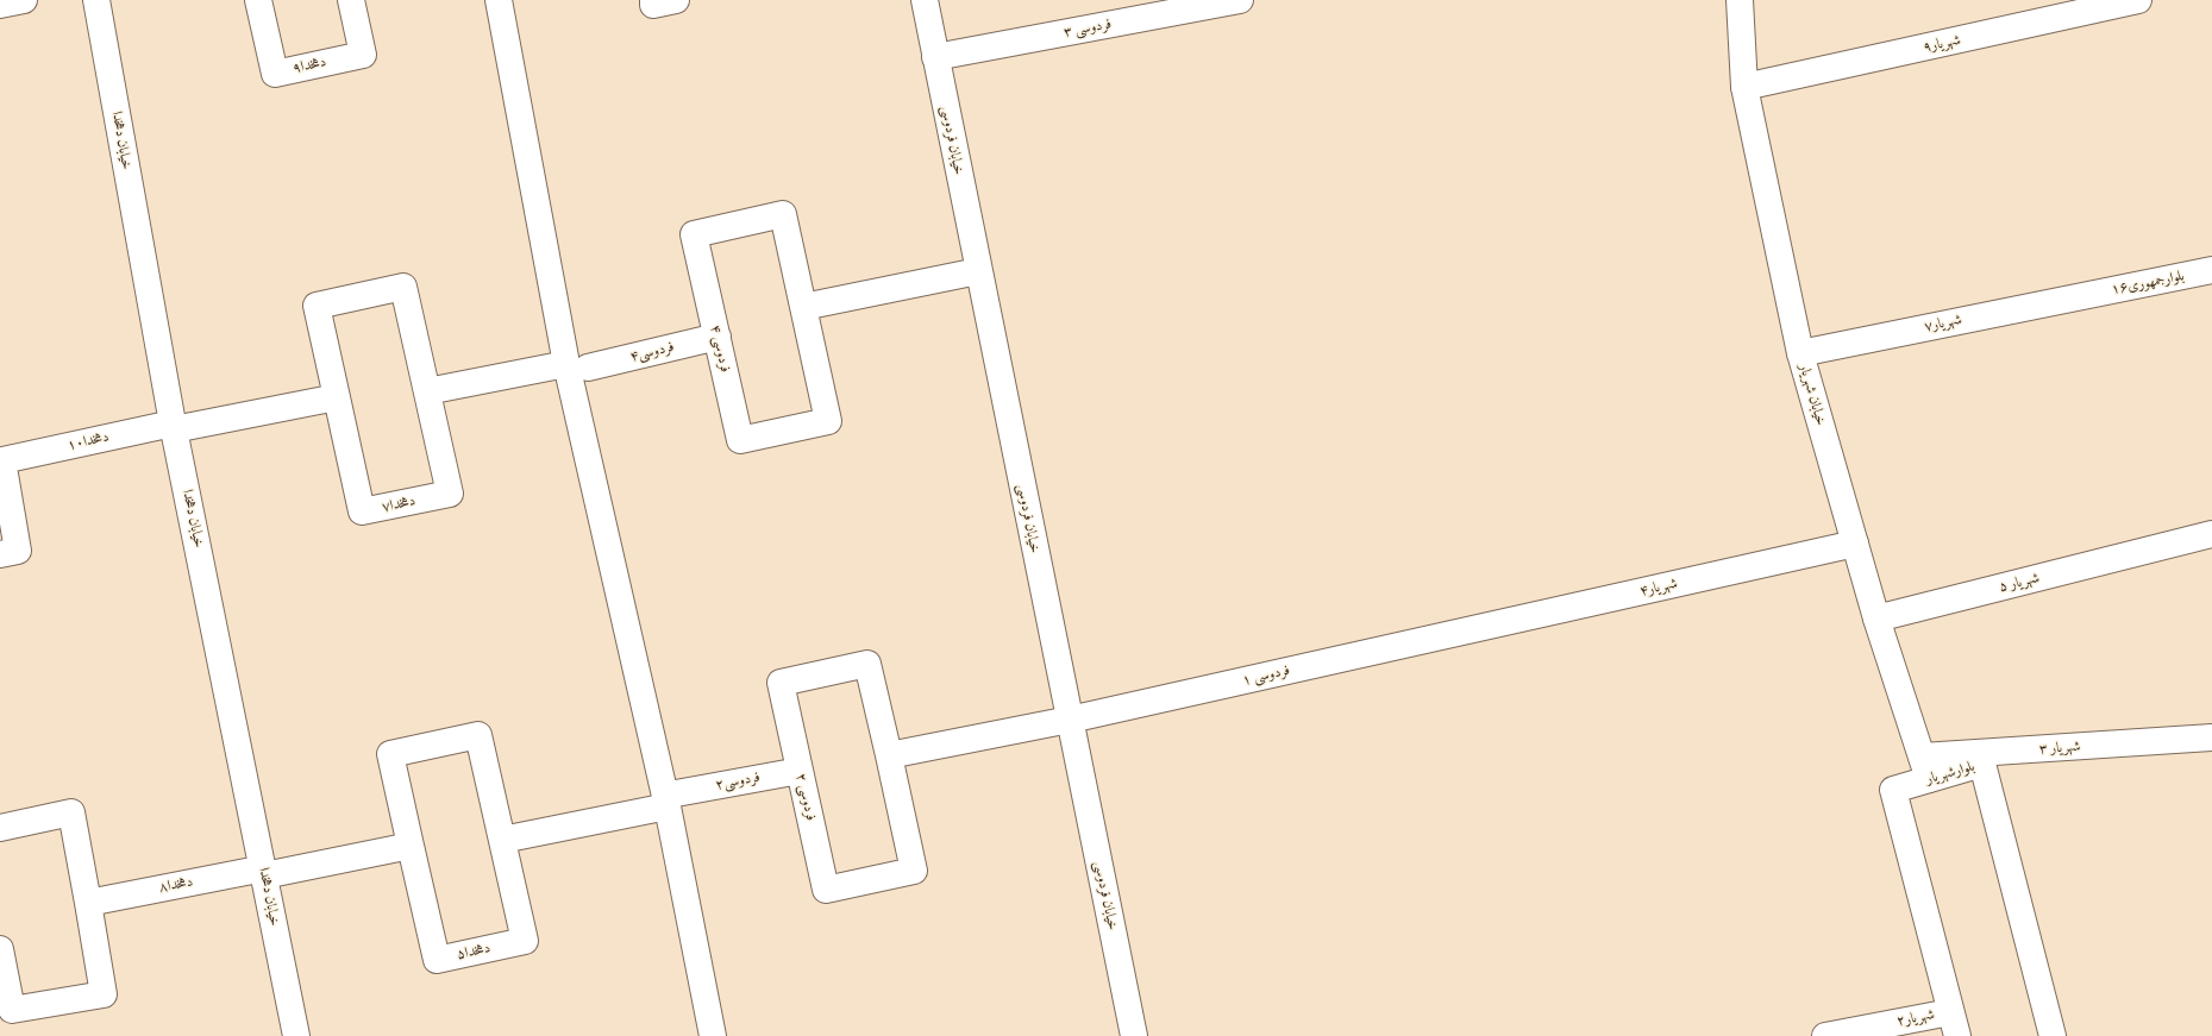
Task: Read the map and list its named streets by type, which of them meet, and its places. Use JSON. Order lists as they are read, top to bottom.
{
  "streets": {
    "street": [
      "فردوسی ۳",
      "شهریار۹",
      "دهخدا۹",
      "خیابان دهخدا",
      "خیابان فردوسی",
      "بلوارجمهوری۱۶",
      "شهریار۷",
      "فردوسی ۴",
      "فردوسی۴",
      "خیابان شهریار",
      "دهخدا۱۰",
      "دهخدا۷",
      "شهریار ۵",
      "شهریار۴",
      "فردوسی ۱",
      "شهریار ۳",
      "بلوارشهریار",
      "فردوسی۲",
      "فردوسی ۲",
      "دهخدا۸",
      "دهخدا۵",
      "شهریار۲"
    ]
  },
  "crossings": [
    ["فردوسی ۳", "خیابان فردوسی"],
    ["شهریار۹", "خیابان شهریار"],
    ["خیابان دهخدا", "دهخدا۱۰"],
    ["خیابان دهخدا", "دهخدا۸"],
    ["خیابان فردوسی", "فردوسی ۱"],
    ["بلوارجمهوری۱۶", "شهریار۷"],
    ["شهریار۷", "خیابان شهریار"],
    ["فردوسی ۴", "فردوسی۴"],
    ["خیابان شهریار", "شهریار ۵"],
    ["خیابان شهریار", "شهریار۴"],
    ["خیابان شهریار", "شهریار ۳"],
    ["خیابان شهریار", "بلوارشهریار"],
    ["شهریار۴", "فردوسی ۱"],
    ["شهریار ۳", "بلوارشهریار"],
    ["بلوارشهریار", "شهریار۲"],
    ["فردوسی۲", "فردوسی ۲"]
  ]
}
